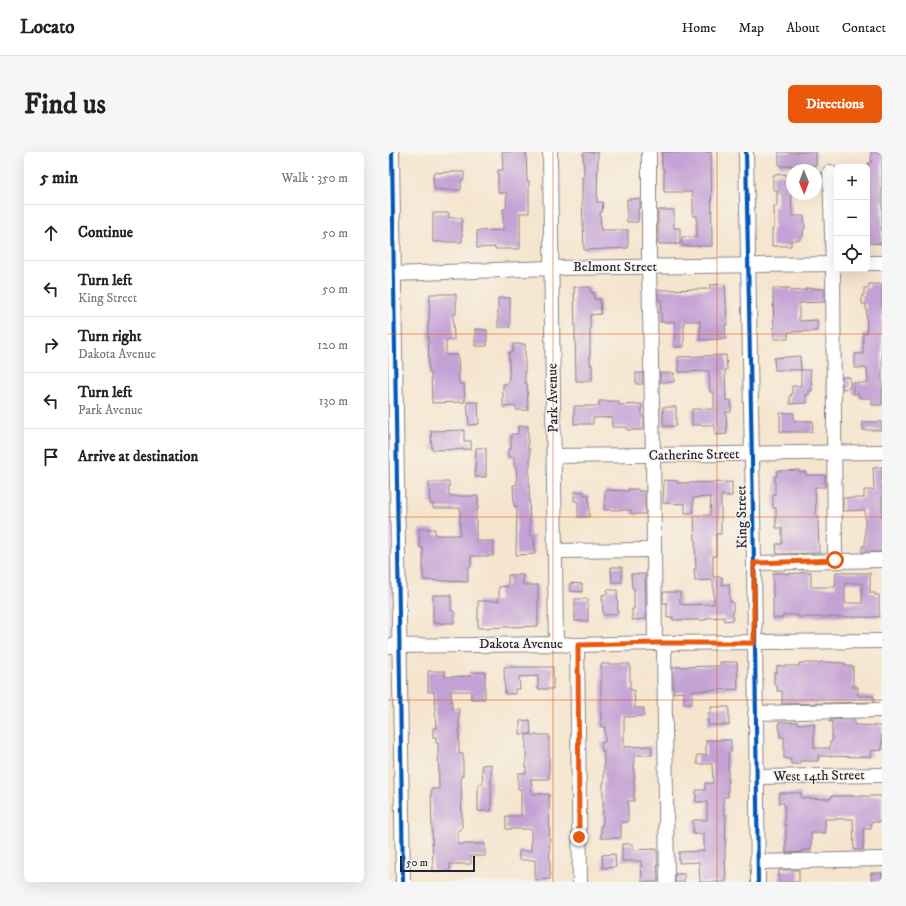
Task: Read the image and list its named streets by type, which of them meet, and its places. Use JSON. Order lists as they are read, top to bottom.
{
  "streets": {
    "street": [
      "Belmont Street",
      "Park Avenue",
      "Catherine Street",
      "King Street",
      "Dakota Avenue",
      "West 14th Street"
    ]
  },
  "crossings": [
    ["Belmont Street", "Park Avenue"],
    ["Belmont Street", "King Street"],
    ["Park Avenue", "Catherine Street"],
    ["Park Avenue", "Dakota Avenue"],
    ["Catherine Street", "King Street"],
    ["King Street", "Dakota Avenue"],
    ["King Street", "West 14th Street"]
  ],
  "scale_bar": "50 m",
  "north": "bottom",
  "page": {
    "header": "Locato",
    "nav": [
      "Home",
      "Map",
      "About",
      "Contact"
    ],
    "buttons": "Directions",
    "title": "Find us",
    "heading": ["5 min", "Walk · 350 m"],
    "map_buttons": ["+", "−"],
    "list": [
      ["Continue", "50 m"],
      ["Turn left", "King Street", "50 m"],
      ["Turn right", "Dakota Avenue", "120 m"],
      ["Turn left", "Park Avenue", "130 m"],
      "Arrive at destination"
    ],
    "scale": "50 m"
  }
}
